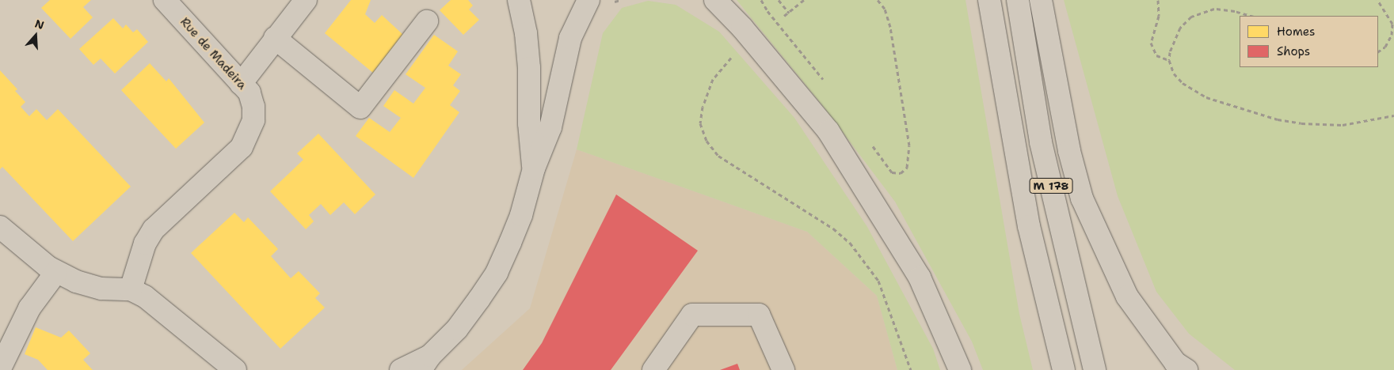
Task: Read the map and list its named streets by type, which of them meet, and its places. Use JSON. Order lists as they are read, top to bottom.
{
  "streets": {
    "street": ["Rue de Madeira", "M 178"]
  },
  "legend": ["Homes", "Shops"],
  "north": "top"
}
